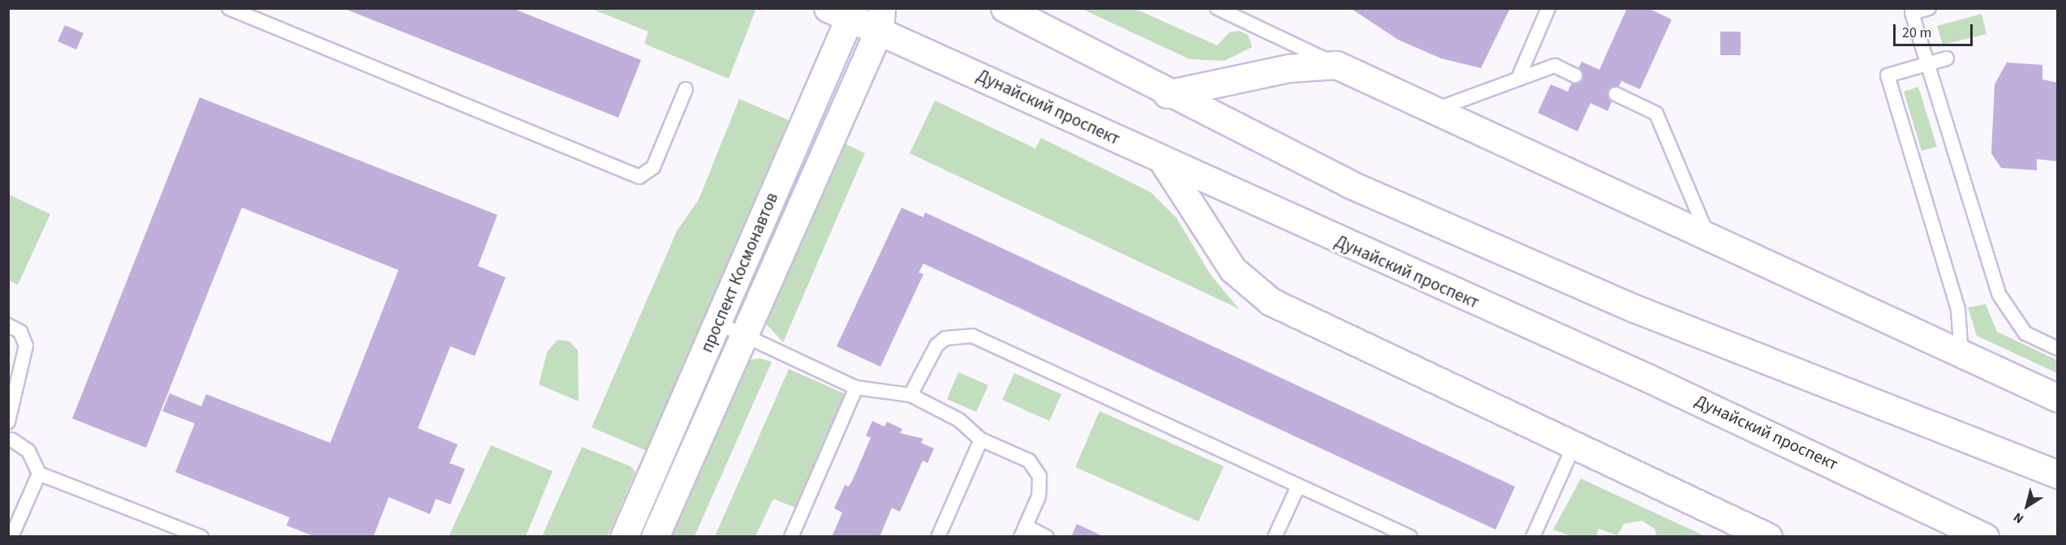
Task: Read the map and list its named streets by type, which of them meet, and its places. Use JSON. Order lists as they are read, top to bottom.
{
  "streets": {
    "main road": ["Дунайский проспект", "проспект Космонавтов"]
  },
  "crossings": [
    ["Дунайский проспект", "проспект Космонавтов"]
  ],
  "scale_bar": "20 m",
  "north": "bottom left"
}
